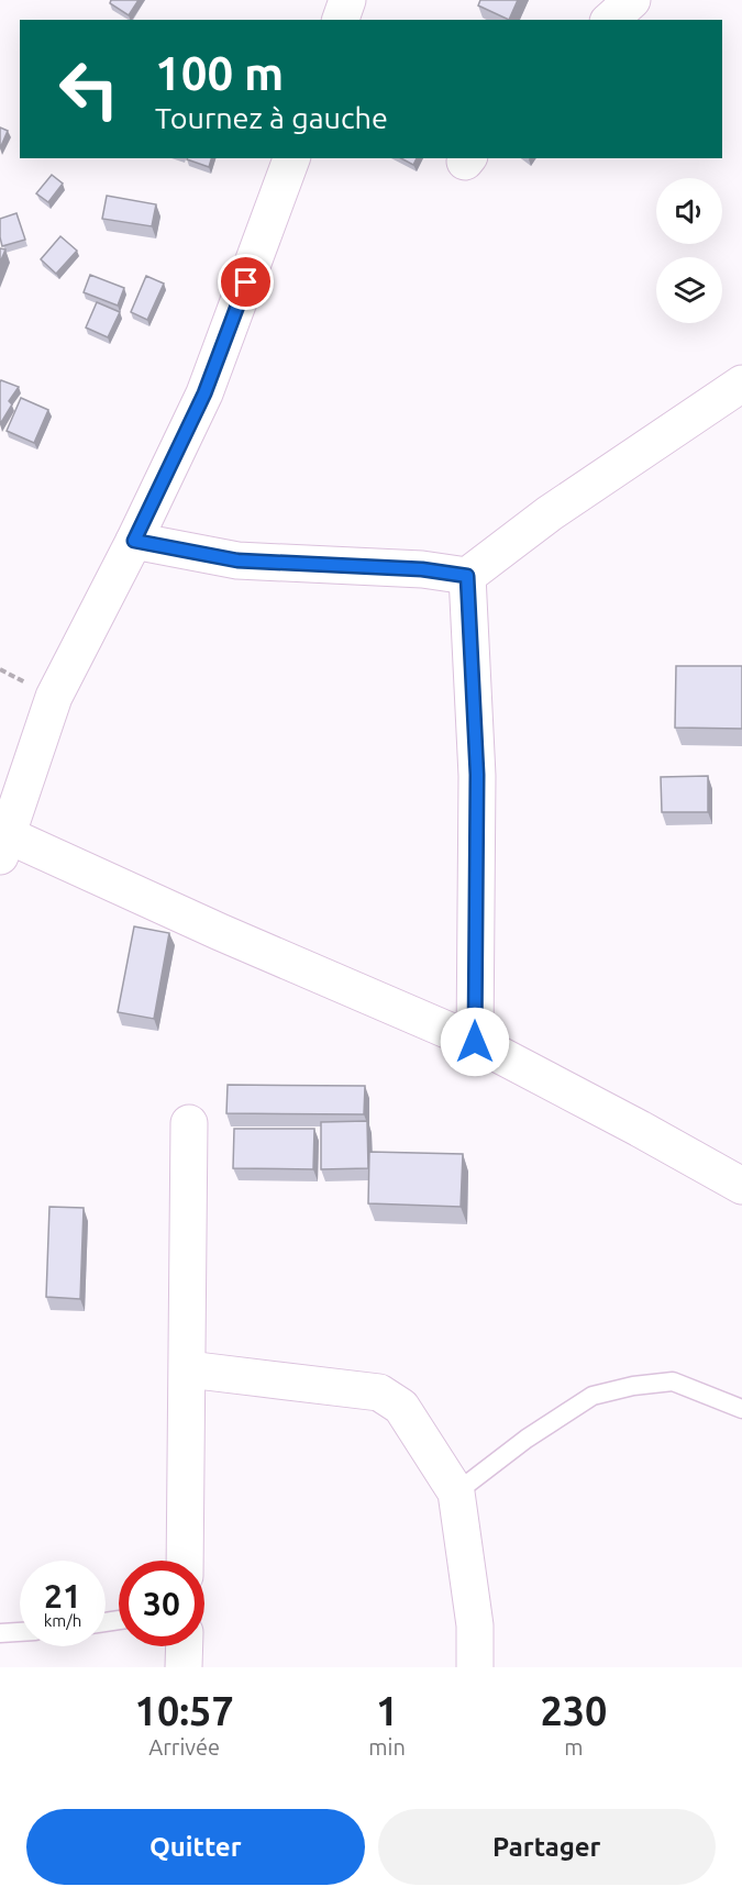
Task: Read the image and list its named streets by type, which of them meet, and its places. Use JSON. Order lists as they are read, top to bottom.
{
  "page": {
    "turn": ["100 m", "Tournez à gauche"],
    "speed": "21 km/h",
    "limit": "30",
    "eta": [
      "10:57",
      "Arrivée",
      "1",
      "min",
      "230",
      "m"
    ],
    "buttons": ["Quitter", "Partager"]
  }
}
